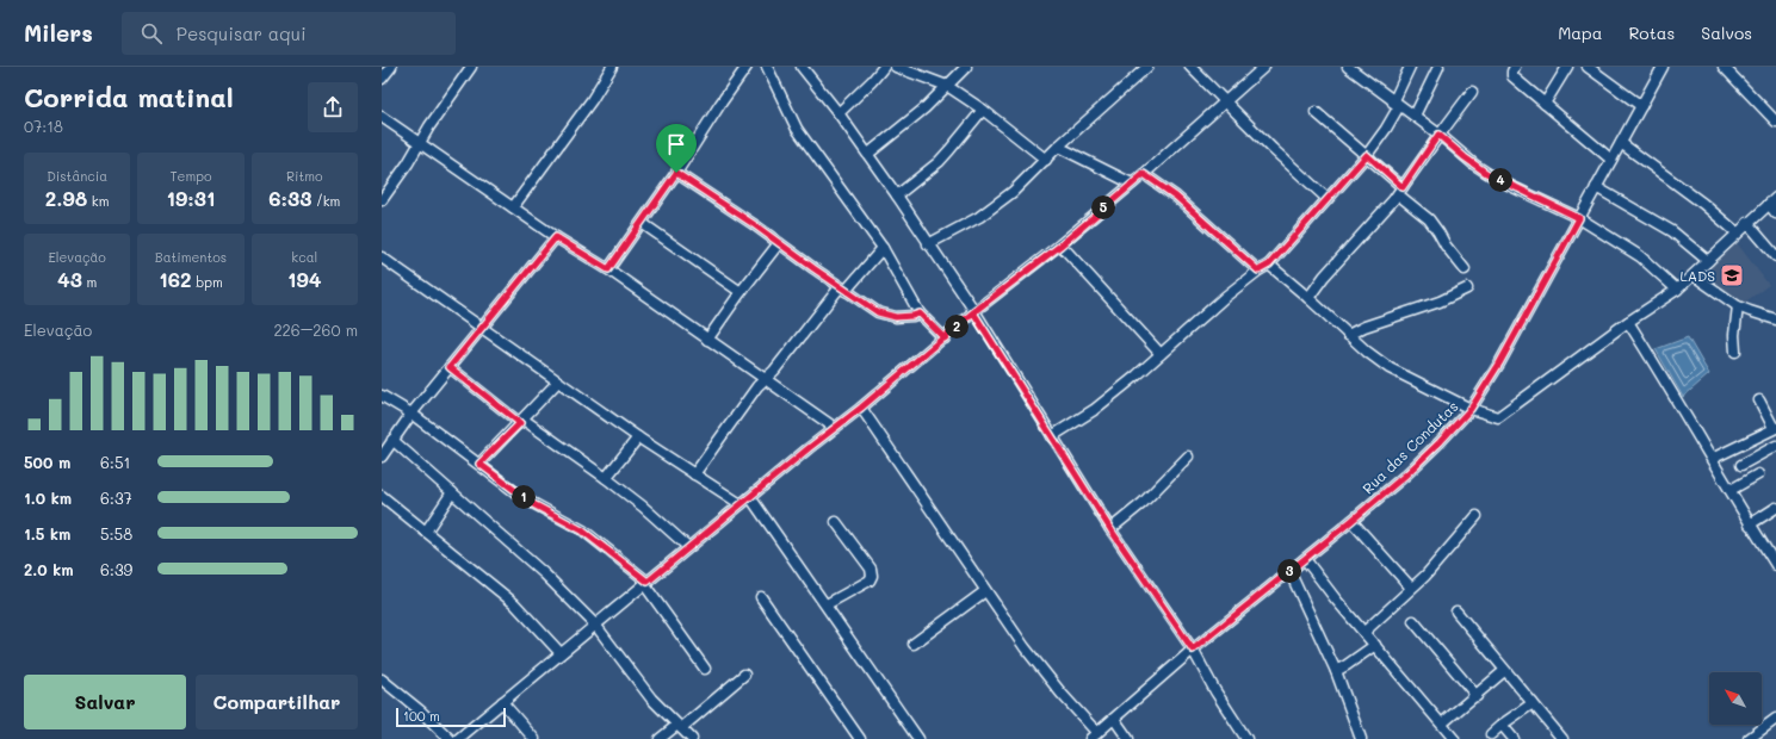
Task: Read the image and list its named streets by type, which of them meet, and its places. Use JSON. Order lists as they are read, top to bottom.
{
  "streets": {
    "street": ["Rua das Condutas"]
  },
  "places": {
    "school or university": ["LADS"]
  },
  "scale_bar": "100 m",
  "north": "top left",
  "page": {
    "header": "Milers",
    "search": "Pesquisar aqui",
    "nav": ["Mapa", "Rotas", "Salvos"],
    "heading": ["Corrida matinal", "07:18"],
    "stats": [
      ["Distância", "2.98 km"],
      ["Tempo", "19:31"],
      ["Ritmo", "6:33 /km"],
      ["Elevação", "43 m"],
      ["Batimentos", "162 bpm"],
      ["kcal", "194"]
    ],
    "pins": [
      "4",
      "5",
      "2",
      "1",
      "3"
    ],
    "chart": ["Elevação", "226–260 m"],
    "list": [
      {
        "name": "500 m",
        "note": "6:51"
      },
      {
        "name": "1.0 km",
        "note": "6:37"
      },
      {
        "name": "1.5 km",
        "note": "5:58"
      },
      {
        "name": "2.0 km",
        "note": "6:39"
      }
    ],
    "buttons": ["Salvar", "Compartilhar"],
    "scale": "100 m"
  }
}
